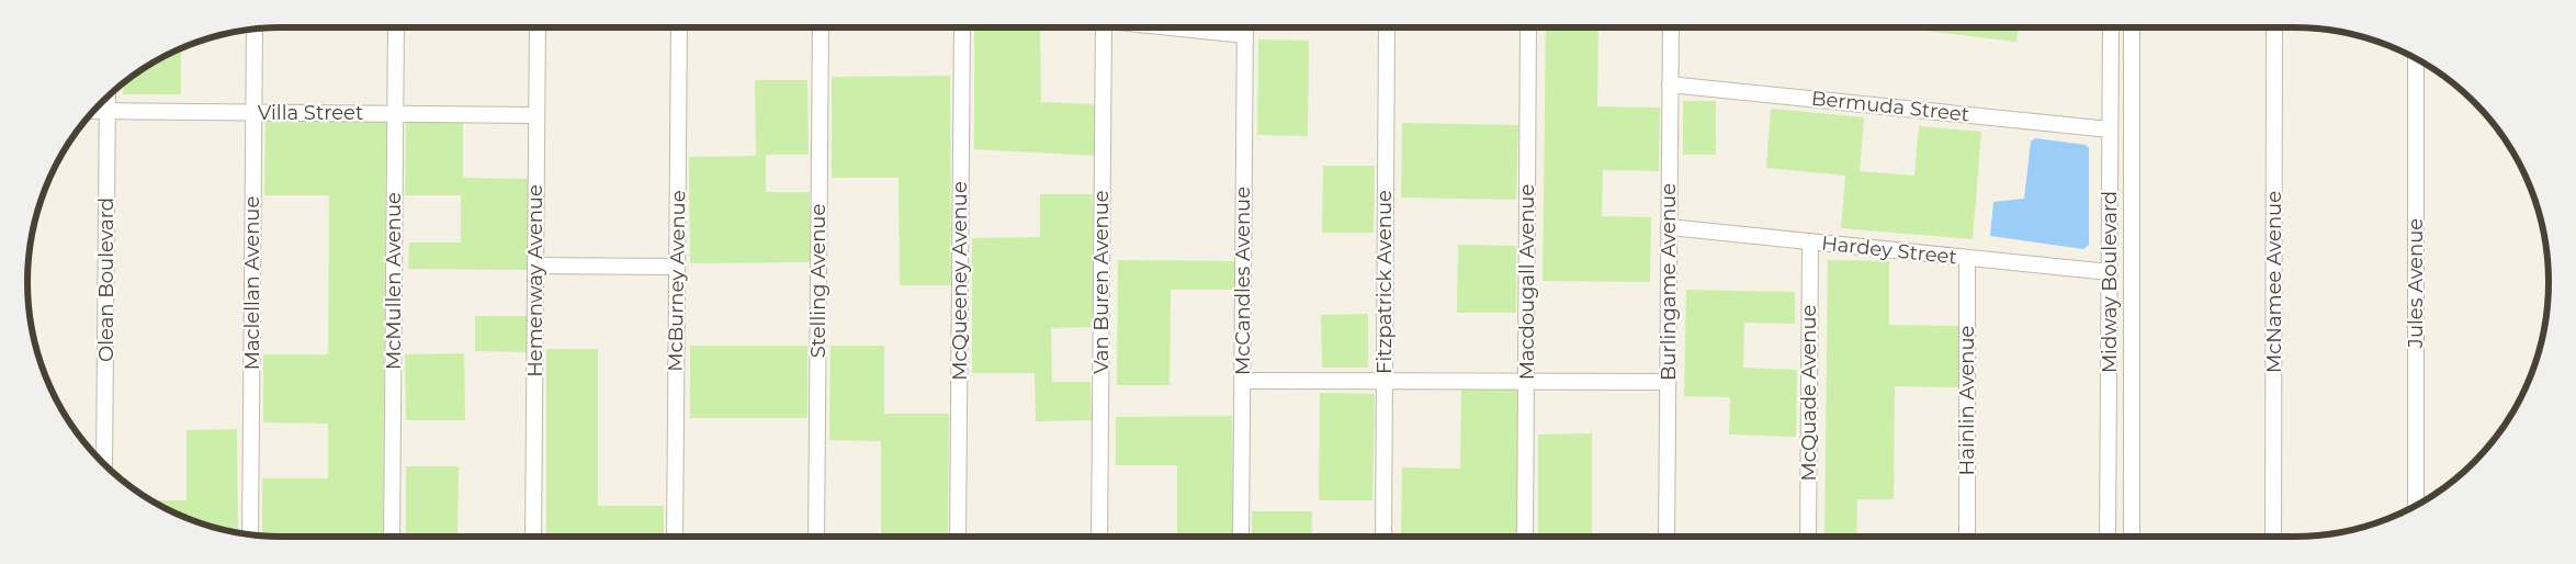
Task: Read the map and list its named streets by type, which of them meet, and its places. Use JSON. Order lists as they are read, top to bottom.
{
  "streets": {
    "street": [
      "Bermuda Street",
      "Villa Street",
      "Hardey Street",
      "Olean Boulevard",
      "McMullen Avenue",
      "Hemenway Avenue",
      "McBurney Avenue",
      "Stelling Avenue",
      "McQueeney Avenue",
      "McCandles Avenue",
      "Van Buren Avenue",
      "Fitzpatrick Avenue",
      "Macdougall Avenue",
      "Burlingame Avenue",
      "Midway Boulevard",
      "McNamee Avenue",
      "Maclellan Avenue",
      "Jules Avenue",
      "McQuade Avenue",
      "Hainlin Avenue"
    ]
  },
  "crossings": [
    ["Bermuda Street", "Burlingame Avenue"],
    ["Bermuda Street", "Midway Boulevard"],
    ["Villa Street", "Olean Boulevard"],
    ["Villa Street", "McMullen Avenue"],
    ["Villa Street", "Hemenway Avenue"],
    ["Villa Street", "Maclellan Avenue"],
    ["Hardey Street", "Burlingame Avenue"],
    ["Hardey Street", "Midway Boulevard"],
    ["Hardey Street", "McQuade Avenue"],
    ["Hardey Street", "Hainlin Avenue"]
  ]
}
